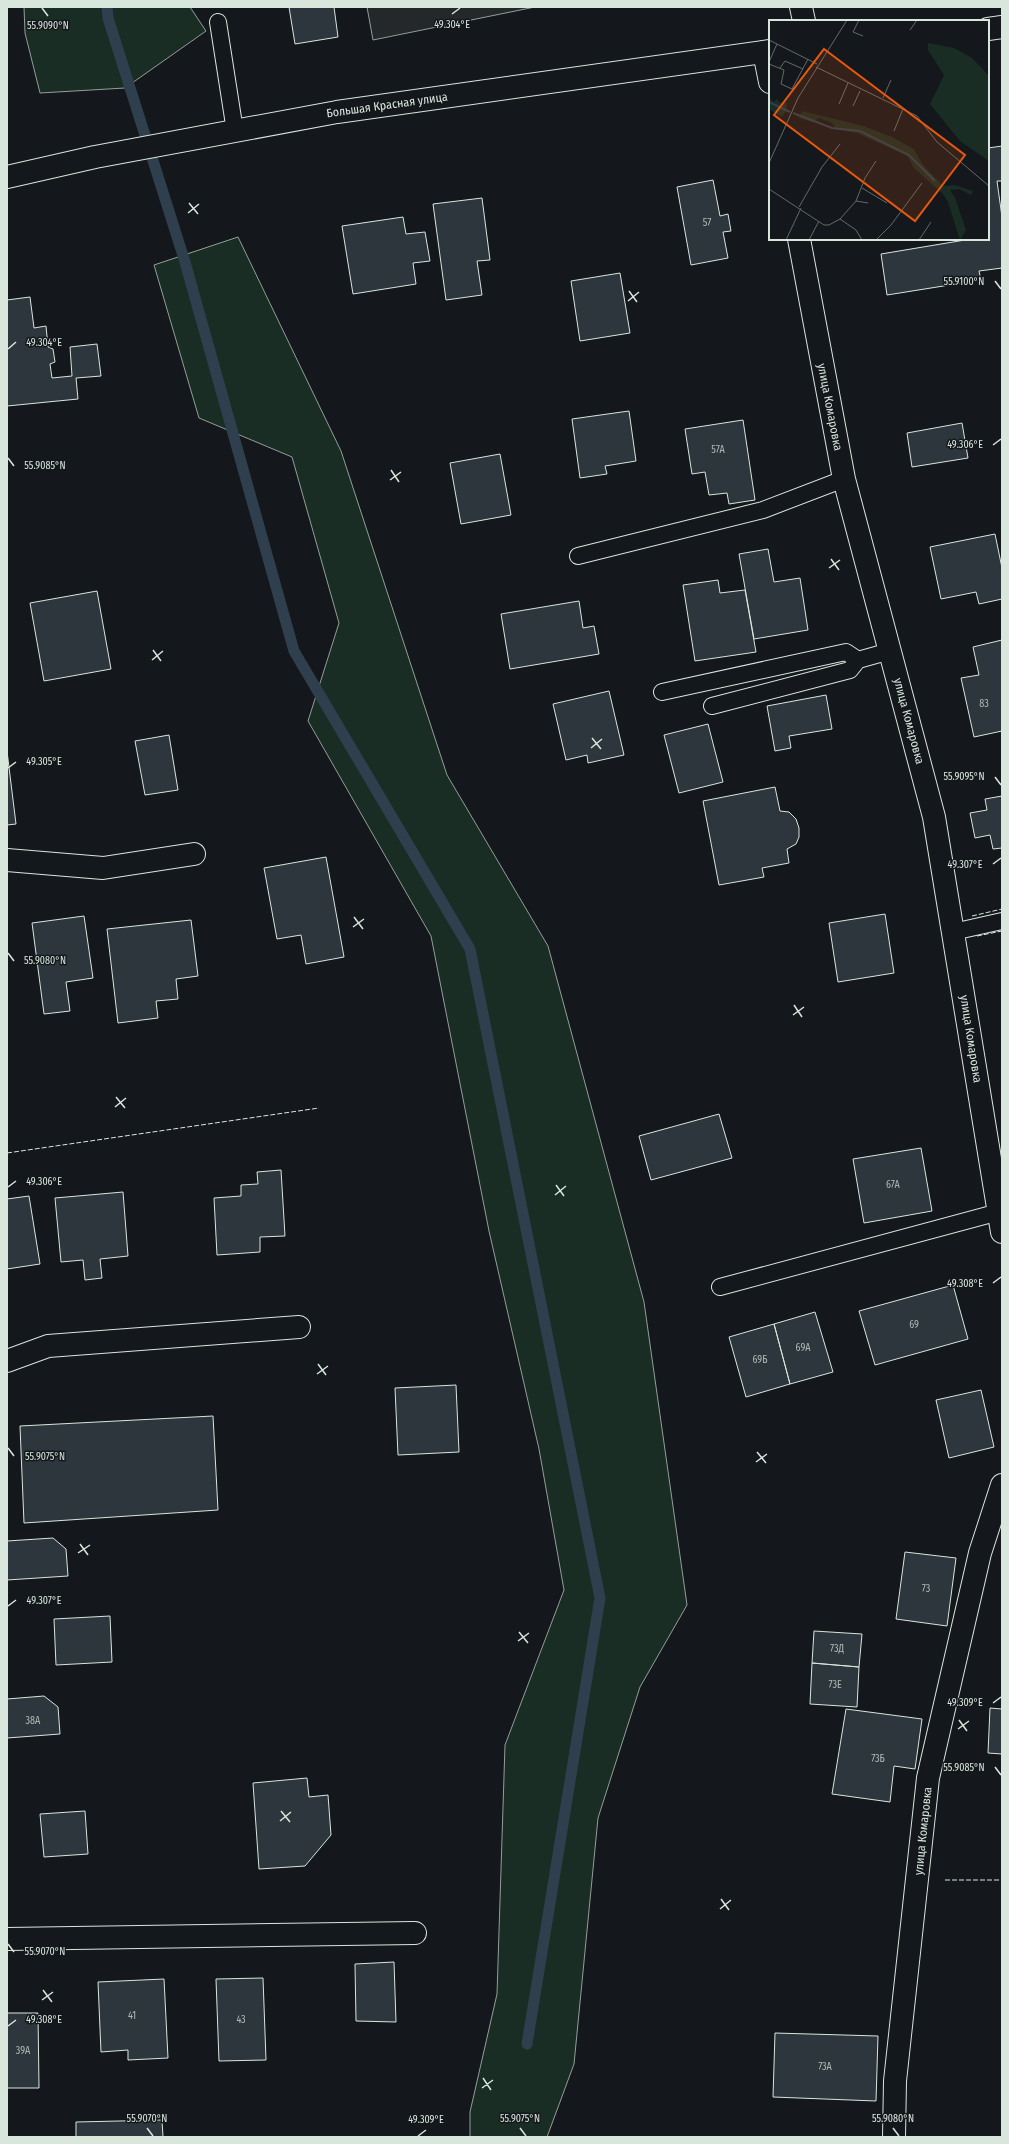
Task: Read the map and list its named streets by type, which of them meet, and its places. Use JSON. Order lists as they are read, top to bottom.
{
  "streets": {
    "street": ["Большая Красная улица", "улица Комаровка"]
  },
  "house_numbers": [
    "57",
    "57А",
    "83",
    "67А",
    "69",
    "69А",
    "69Б",
    "73",
    "73Д",
    "73Е",
    "38А",
    "73Б",
    "41",
    "43",
    "39А",
    "73А"
  ],
  "coordinates": [
    "49.304°E",
    "55.9090°N",
    "55.9100°N",
    "49.306°E",
    "55.9085°N",
    "49.305°E",
    "55.9095°N",
    "49.307°E",
    "55.9080°N",
    "49.308°E",
    "55.9075°N",
    "49.309°E",
    "55.9070°N"
  ]
}
